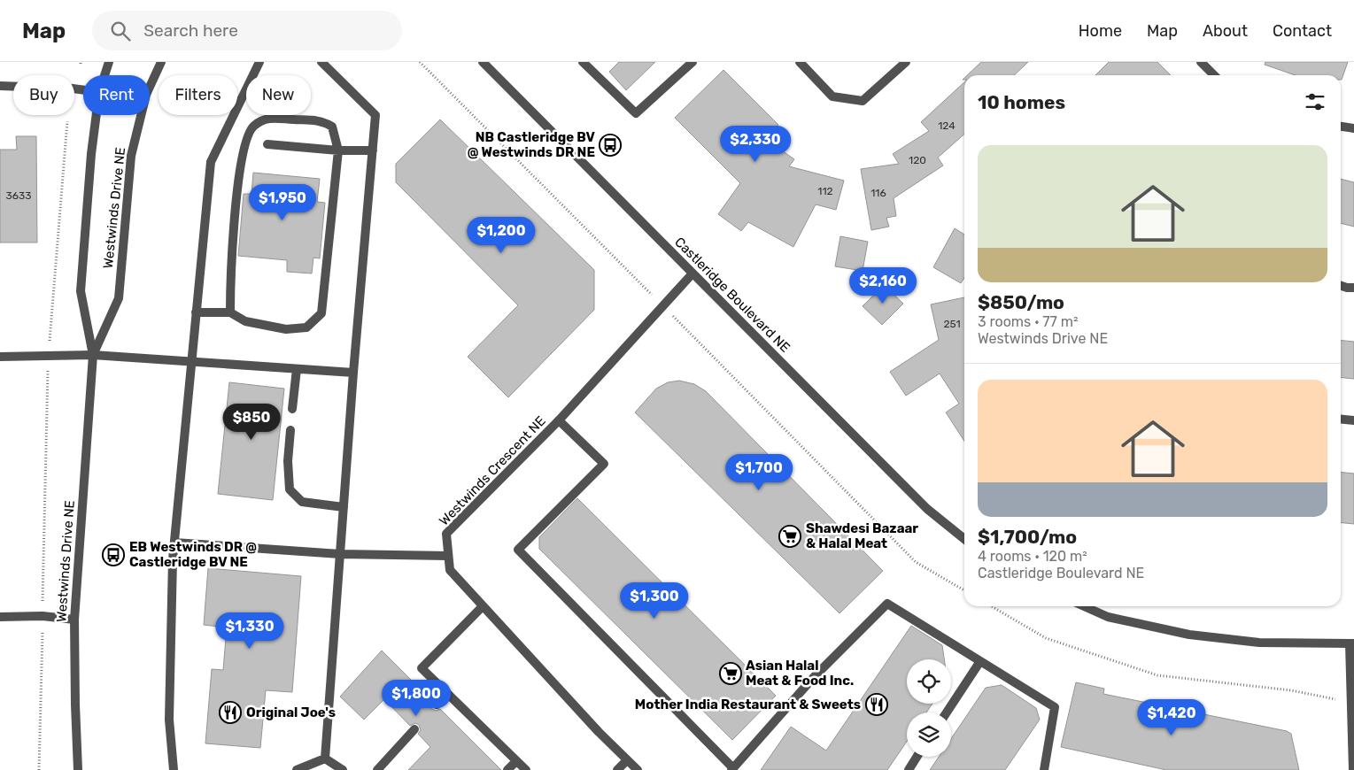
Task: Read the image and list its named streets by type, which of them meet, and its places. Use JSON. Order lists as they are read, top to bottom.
{
  "streets": {
    "street": ["Westwinds Drive NE", "Castleridge Boulevard NE", "Westwinds Crescent NE"]
  },
  "crossings": [
    ["Castleridge Boulevard NE", "Westwinds Crescent NE"]
  ],
  "places": {
    "bus stop": ["NB Castleridge BV @ Westwinds DR NE", "EB Westwinds DR @ Castleridge BV NE"],
    "supermarket": ["Shawdesi Bazaar & Halal Meat", "Asian Halal Meat & Food Inc."],
    "restaurant": ["Mother India Restaurant & Sweets", "Original Joe's"]
  },
  "house_numbers": [
    "124",
    "120",
    "112",
    "116",
    "3633",
    "251"
  ],
  "page": {
    "header": "Map",
    "search": "Search here",
    "nav": [
      "Home",
      "Map",
      "About",
      "Contact"
    ],
    "chip": [
      "Buy",
      "Rent",
      "Filters",
      "New"
    ],
    "heading": "10 homes",
    "price": [
      "$2,330",
      "$1,950",
      "$1,200",
      "$2,160",
      "$850",
      "$1,700",
      "$1,300",
      "$1,330",
      "$1,800",
      "$1,420"
    ],
    "list": [
      {
        "name": "$850/mo",
        "note": "3 rooms · 77 m² · Westwinds Drive NE"
      },
      {
        "name": "$1,700/mo",
        "note": "4 rooms · 120 m² · Castleridge Boulevard NE"
      }
    ]
  }
}
